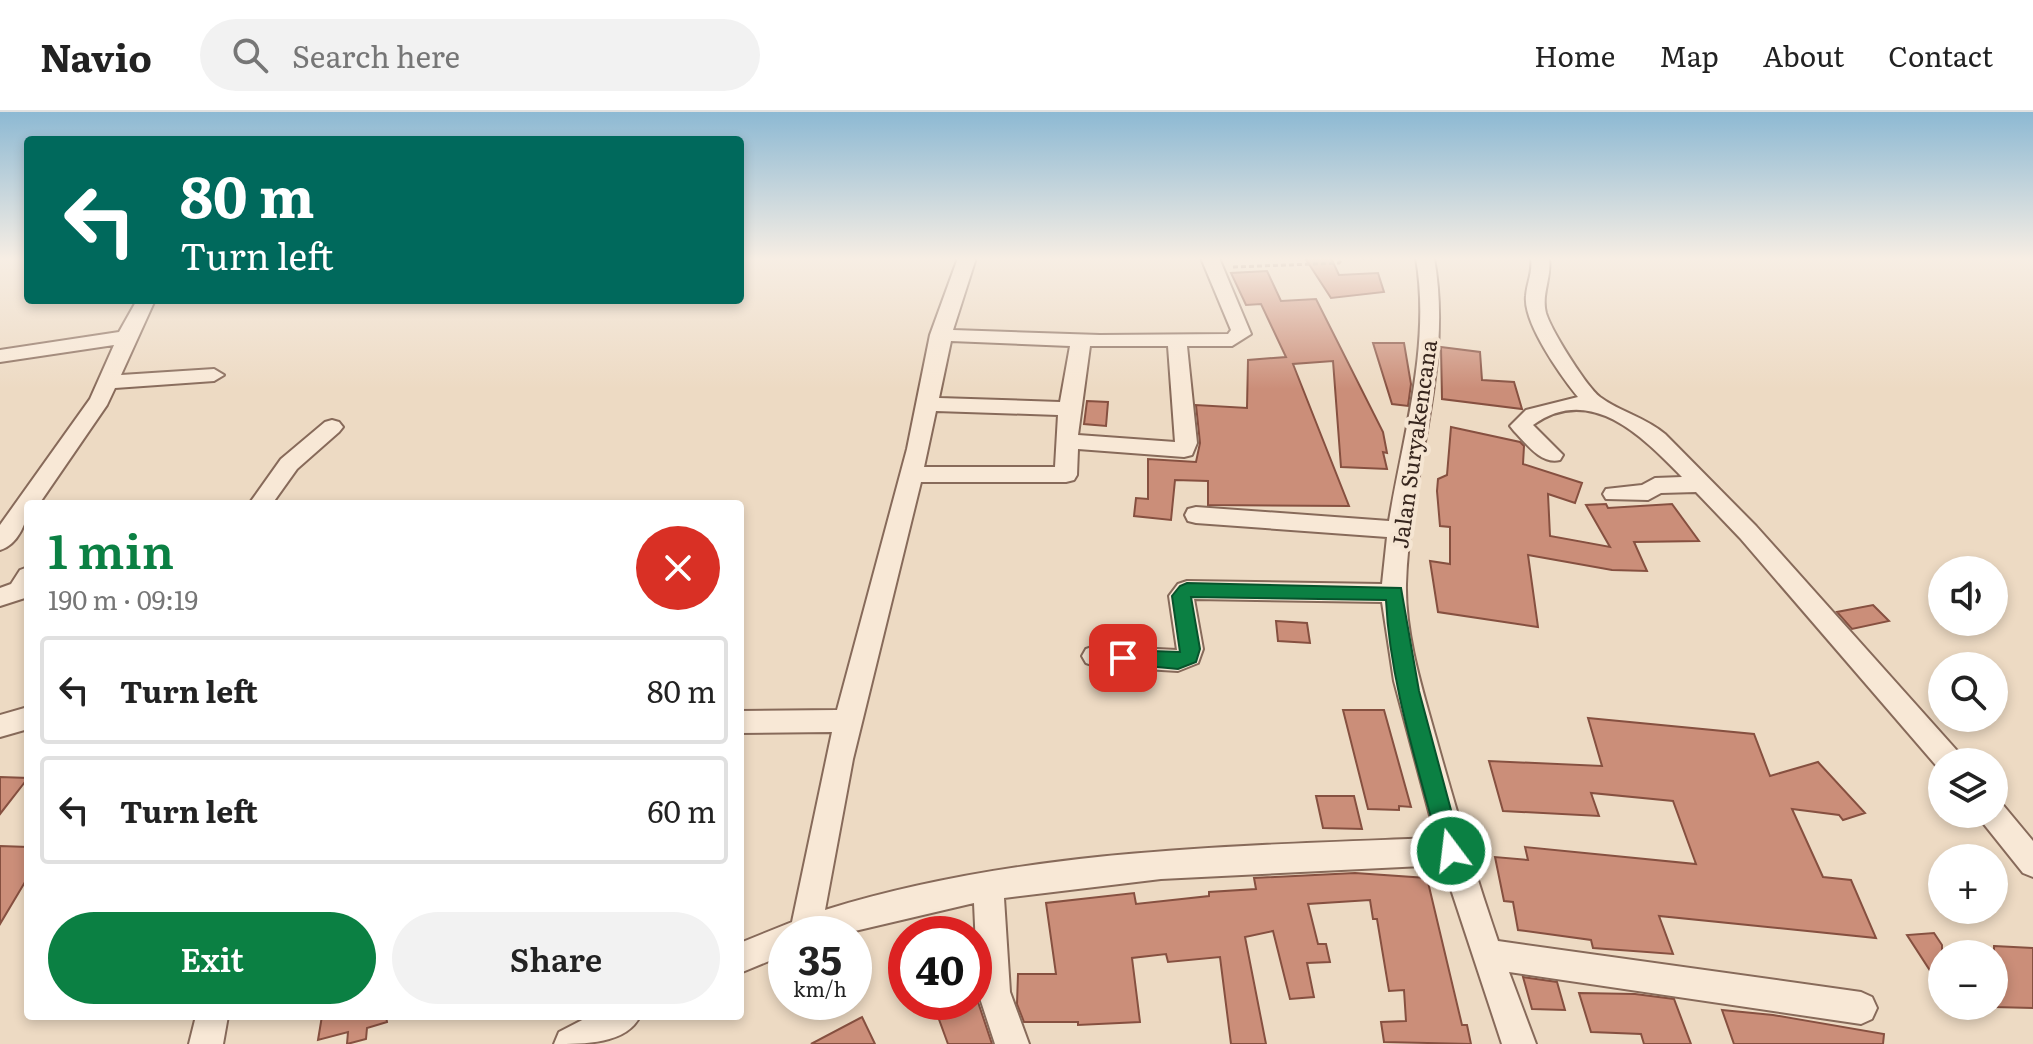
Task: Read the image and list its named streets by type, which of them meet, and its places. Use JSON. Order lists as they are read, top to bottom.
{
  "streets": {
    "street": ["Jalan Suryakencana"]
  },
  "page": {
    "header": "Navio",
    "search": "Search here",
    "nav": [
      "Home",
      "Map",
      "About",
      "Contact"
    ],
    "turn": ["80 m", "Turn left"],
    "heading": ["1 min", "190 m · 09:19"],
    "map_buttons": ["+", "−"],
    "list": [
      {
        "name": "Turn left",
        "value": "80 m"
      },
      {
        "name": "Turn left",
        "value": "60 m"
      }
    ],
    "buttons": ["Exit", "Share"],
    "speed": "35 km/h",
    "limit": "40"
  }
}
